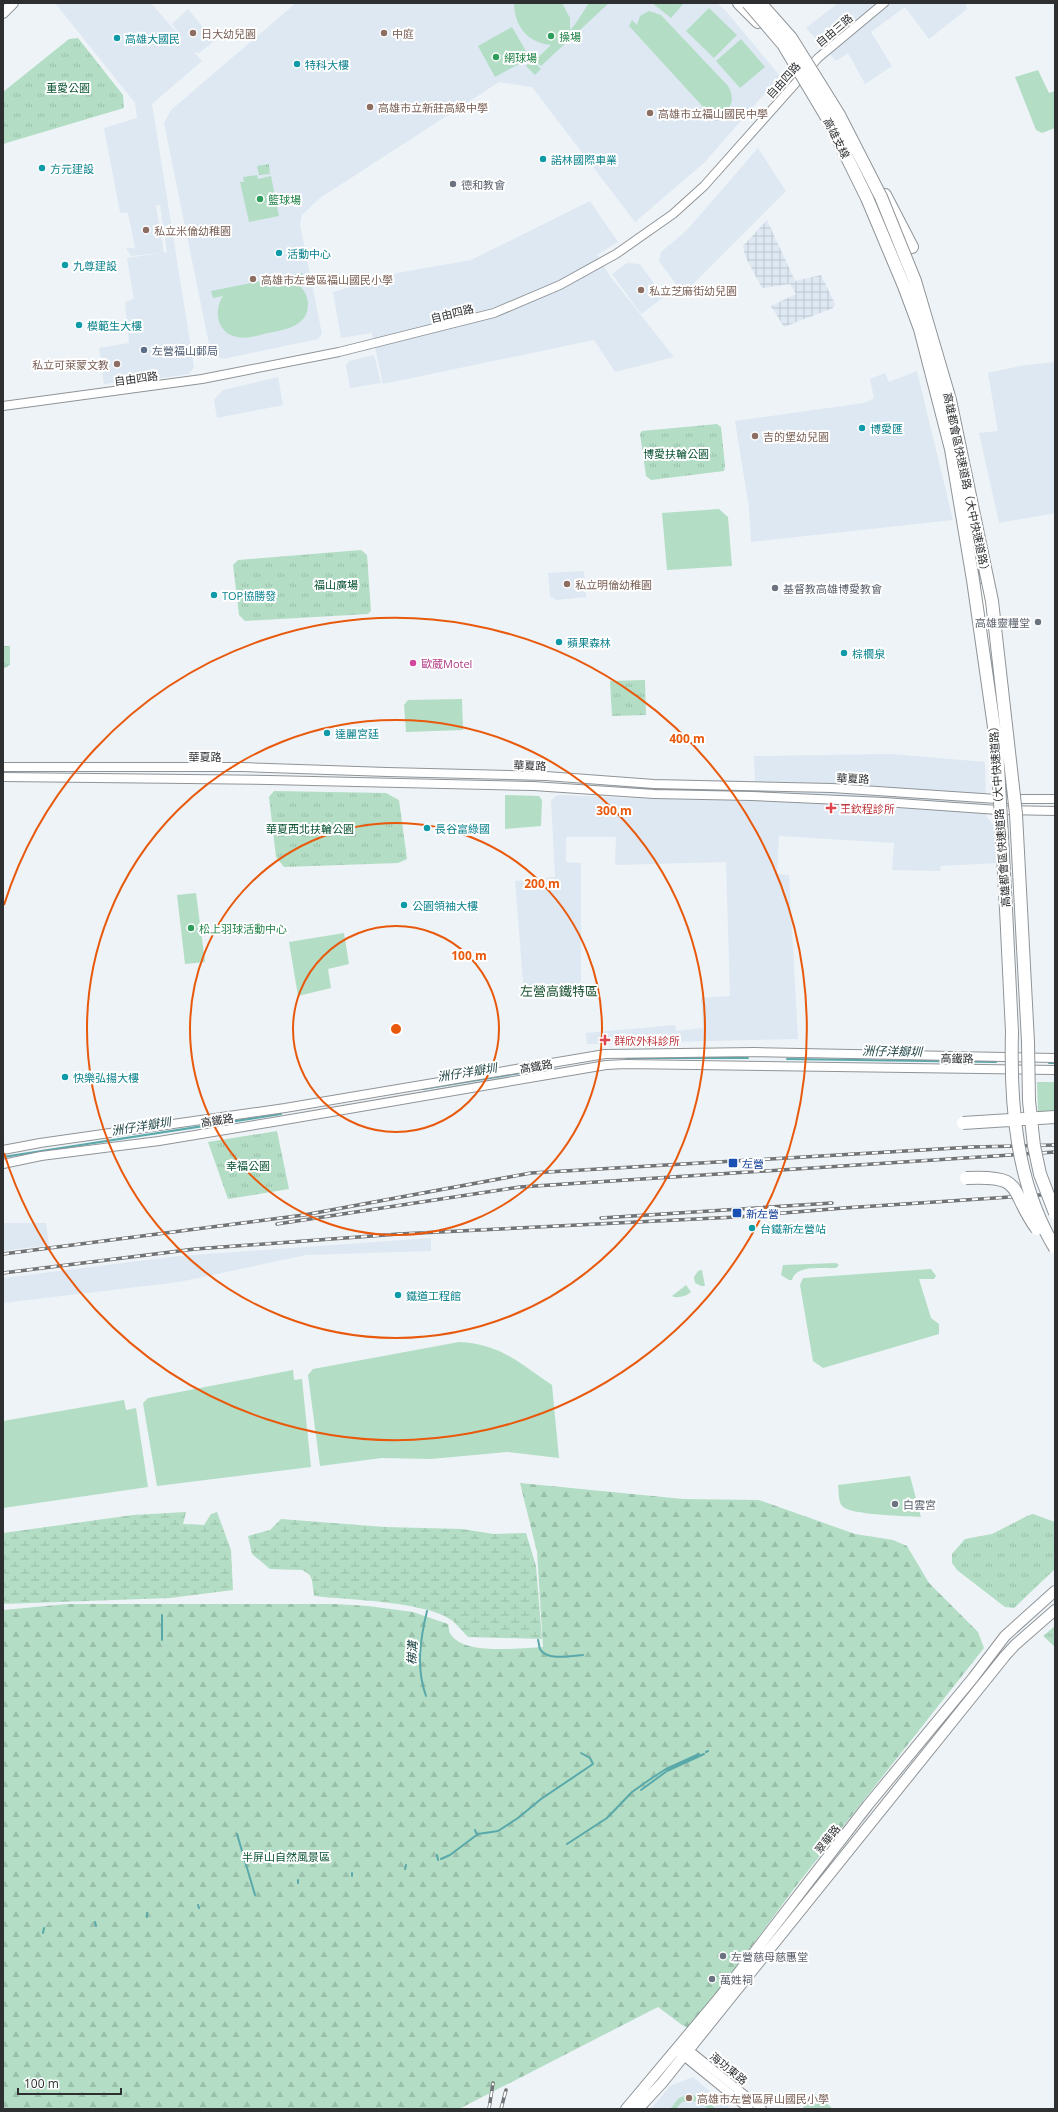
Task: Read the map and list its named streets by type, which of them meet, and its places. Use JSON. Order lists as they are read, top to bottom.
{
  "streets": {
    "highway": ["高雄支線", "高雄都會區快速道路（大中快速道路）"],
    "main road": ["翠華路"],
    "street": [
      "自由三路",
      "自由四路",
      "華夏路",
      "高鐵路",
      "海功東路"
    ]
  },
  "crossings": [
    ["自由三路", "自由四路"],
    ["高雄支線", "高雄都會區快速道路（大中快速道路）"],
    ["翠華路", "海功東路"]
  ],
  "districts": ["左營高鐵特區"],
  "water": ["洲仔洋瓣圳", "梯溝"],
  "parks": [
    "重愛公園",
    "博愛扶輪公園",
    "福山廣場",
    "華夏西北扶輪公園",
    "幸福公園",
    "半屏山自然風景區"
  ],
  "places": {
    "other": [
      "日大幼兒園",
      "中庭",
      "操場",
      "高雄大國民",
      "網球場",
      "特科大樓",
      "高雄市立新莊高級中學",
      "高雄市立福山國民中學",
      "諾林國際車業",
      "方元建設",
      "德和教會",
      "籃球場",
      "私立米倫幼稚園",
      "活動中心",
      "九尊建設",
      "高雄市左營區福山國民小學",
      "私立芝麻街幼兒園",
      "模範生大樓",
      "左營福山郵局",
      "私立可萊蒙文教",
      "博愛匯",
      "吉的堡幼兒園",
      "私立明倫幼稚園",
      "基督教高雄博愛教會",
      "TOP協勝發",
      "高雄靈糧堂",
      "蘋果森林",
      "棕櫚泉",
      "歐葳Motel",
      "達麗宮廷",
      "長谷富綠國",
      "公園領袖大樓",
      "松上羽球活動中心",
      "快樂弘揚大樓",
      "台鐵新左營站",
      "鐵道工程館",
      "白雲宮",
      "左營慈母慈惠堂",
      "萬姓祠",
      "高雄市左營區屏山國民小學"
    ],
    "health": ["王欽程診所", "群欣外科診所"],
    "transit": ["左營", "新左營"]
  },
  "scale_bar": "100 m",
  "rings": [
    "400 m",
    "300 m",
    "200 m",
    "100 m"
  ]
}
